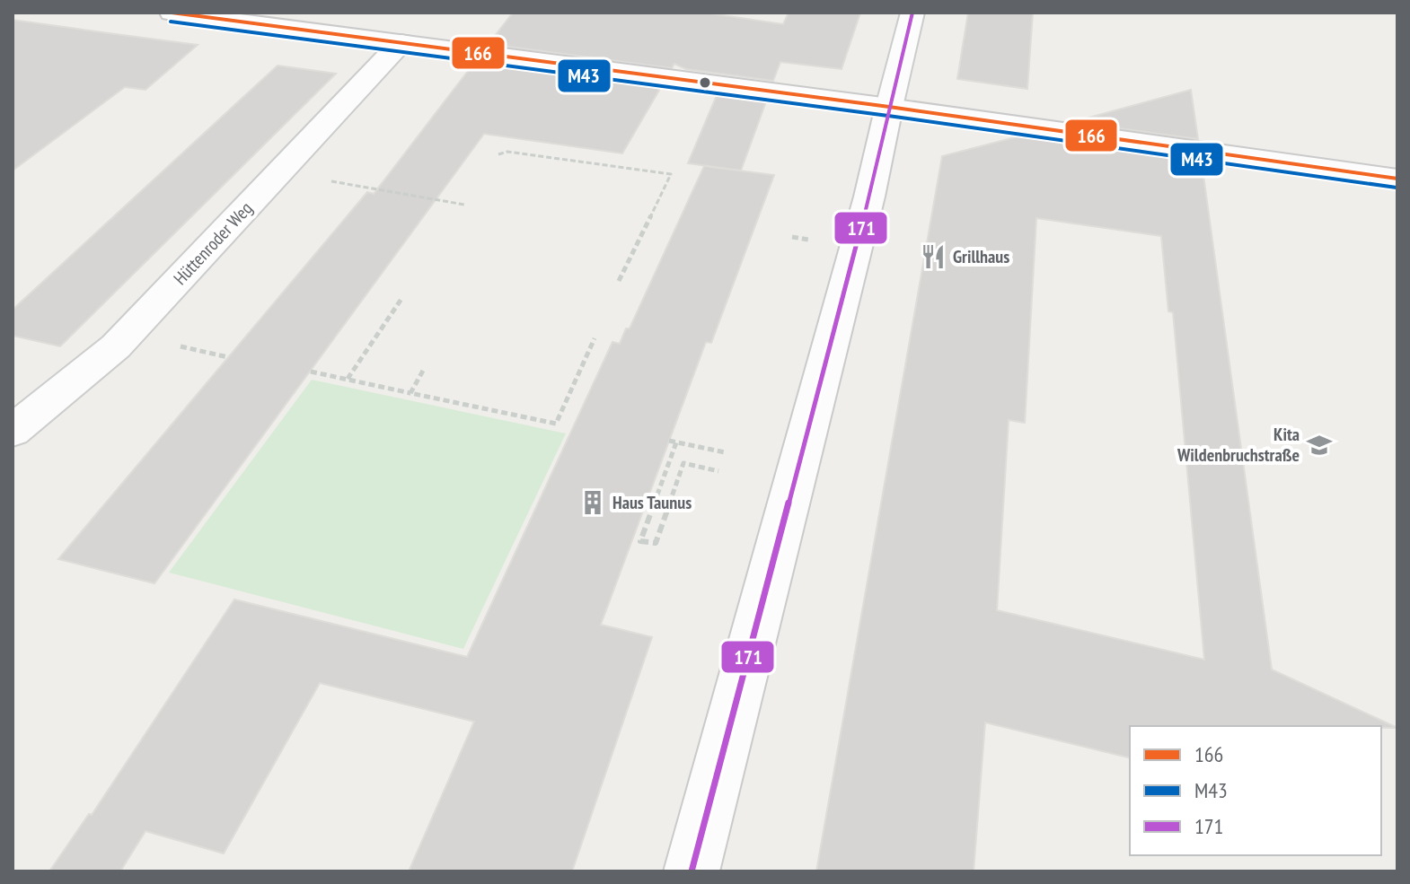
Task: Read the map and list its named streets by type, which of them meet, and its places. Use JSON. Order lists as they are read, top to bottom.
{
  "streets": {
    "street": ["Hüttenroder Weg"]
  },
  "places": {
    "restaurant": ["Grillhaus"],
    "school or university": ["Kita Wildenbruchstraße"],
    "building": ["Haus Taunus"]
  },
  "lines": ["transit line 166", "transit line 171", "transit line M43"],
  "legend": ["166", "M43", "171"]
}
